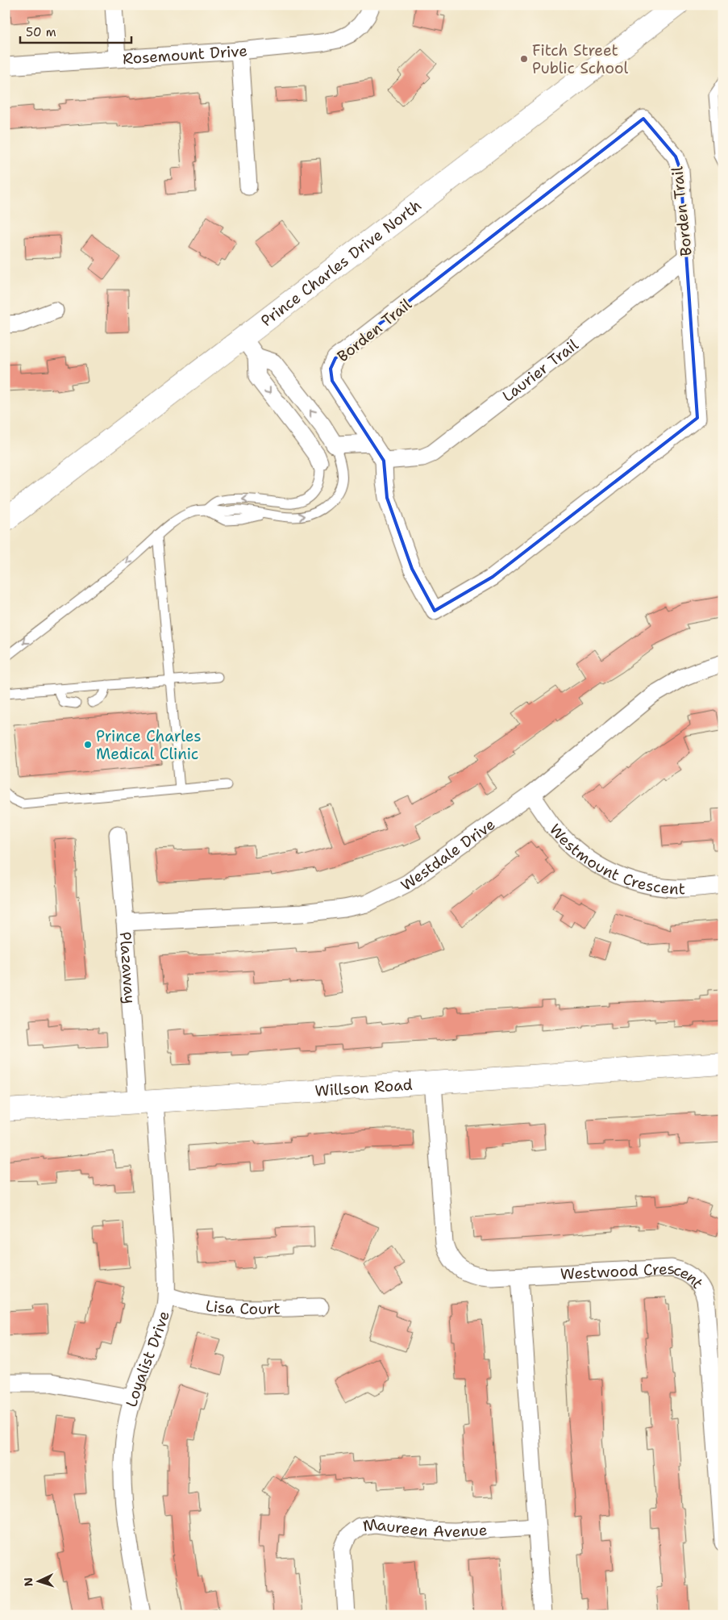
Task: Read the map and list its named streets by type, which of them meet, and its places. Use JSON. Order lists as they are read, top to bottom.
{
  "streets": {
    "main road": ["Prince Charles Drive North", "Willson Road"],
    "street": [
      "Rosemount Drive",
      "Borden Trail",
      "Laurier Trail",
      "Westdale Drive",
      "Westmount Crescent",
      "Plazaway",
      "Westwood Crescent",
      "Lisa Court",
      "Loyalist Drive",
      "Maureen Avenue"
    ]
  },
  "crossings": [
    ["Borden Trail", "Laurier Trail"],
    ["Westdale Drive", "Westmount Crescent"],
    ["Westdale Drive", "Plazaway"],
    ["Plazaway", "Willson Road"],
    ["Plazaway", "Loyalist Drive"],
    ["Willson Road", "Westwood Crescent"],
    ["Willson Road", "Loyalist Drive"],
    ["Lisa Court", "Loyalist Drive"]
  ],
  "places": ["Fitch Street Public School", "Prince Charles Medical Clinic"],
  "scale_bar": "50 m",
  "north": "left"
}
